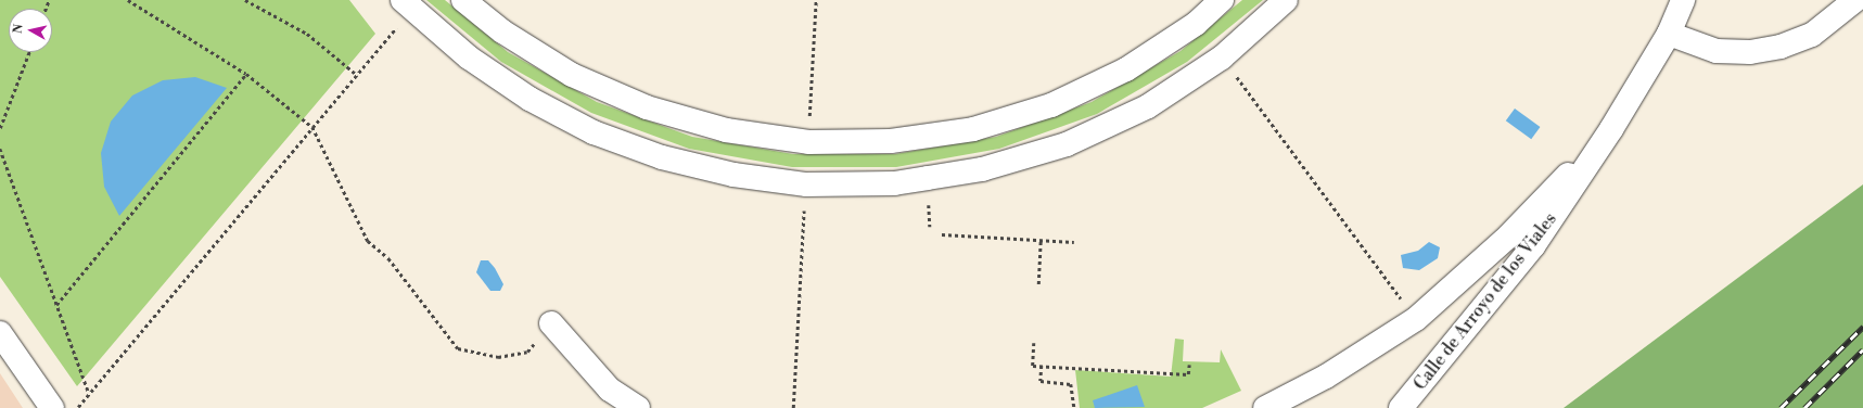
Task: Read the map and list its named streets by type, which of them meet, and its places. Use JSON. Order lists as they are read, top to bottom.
{
  "streets": {
    "street": ["Calle de Arroyo de los Viales"]
  },
  "north": "left"
}
